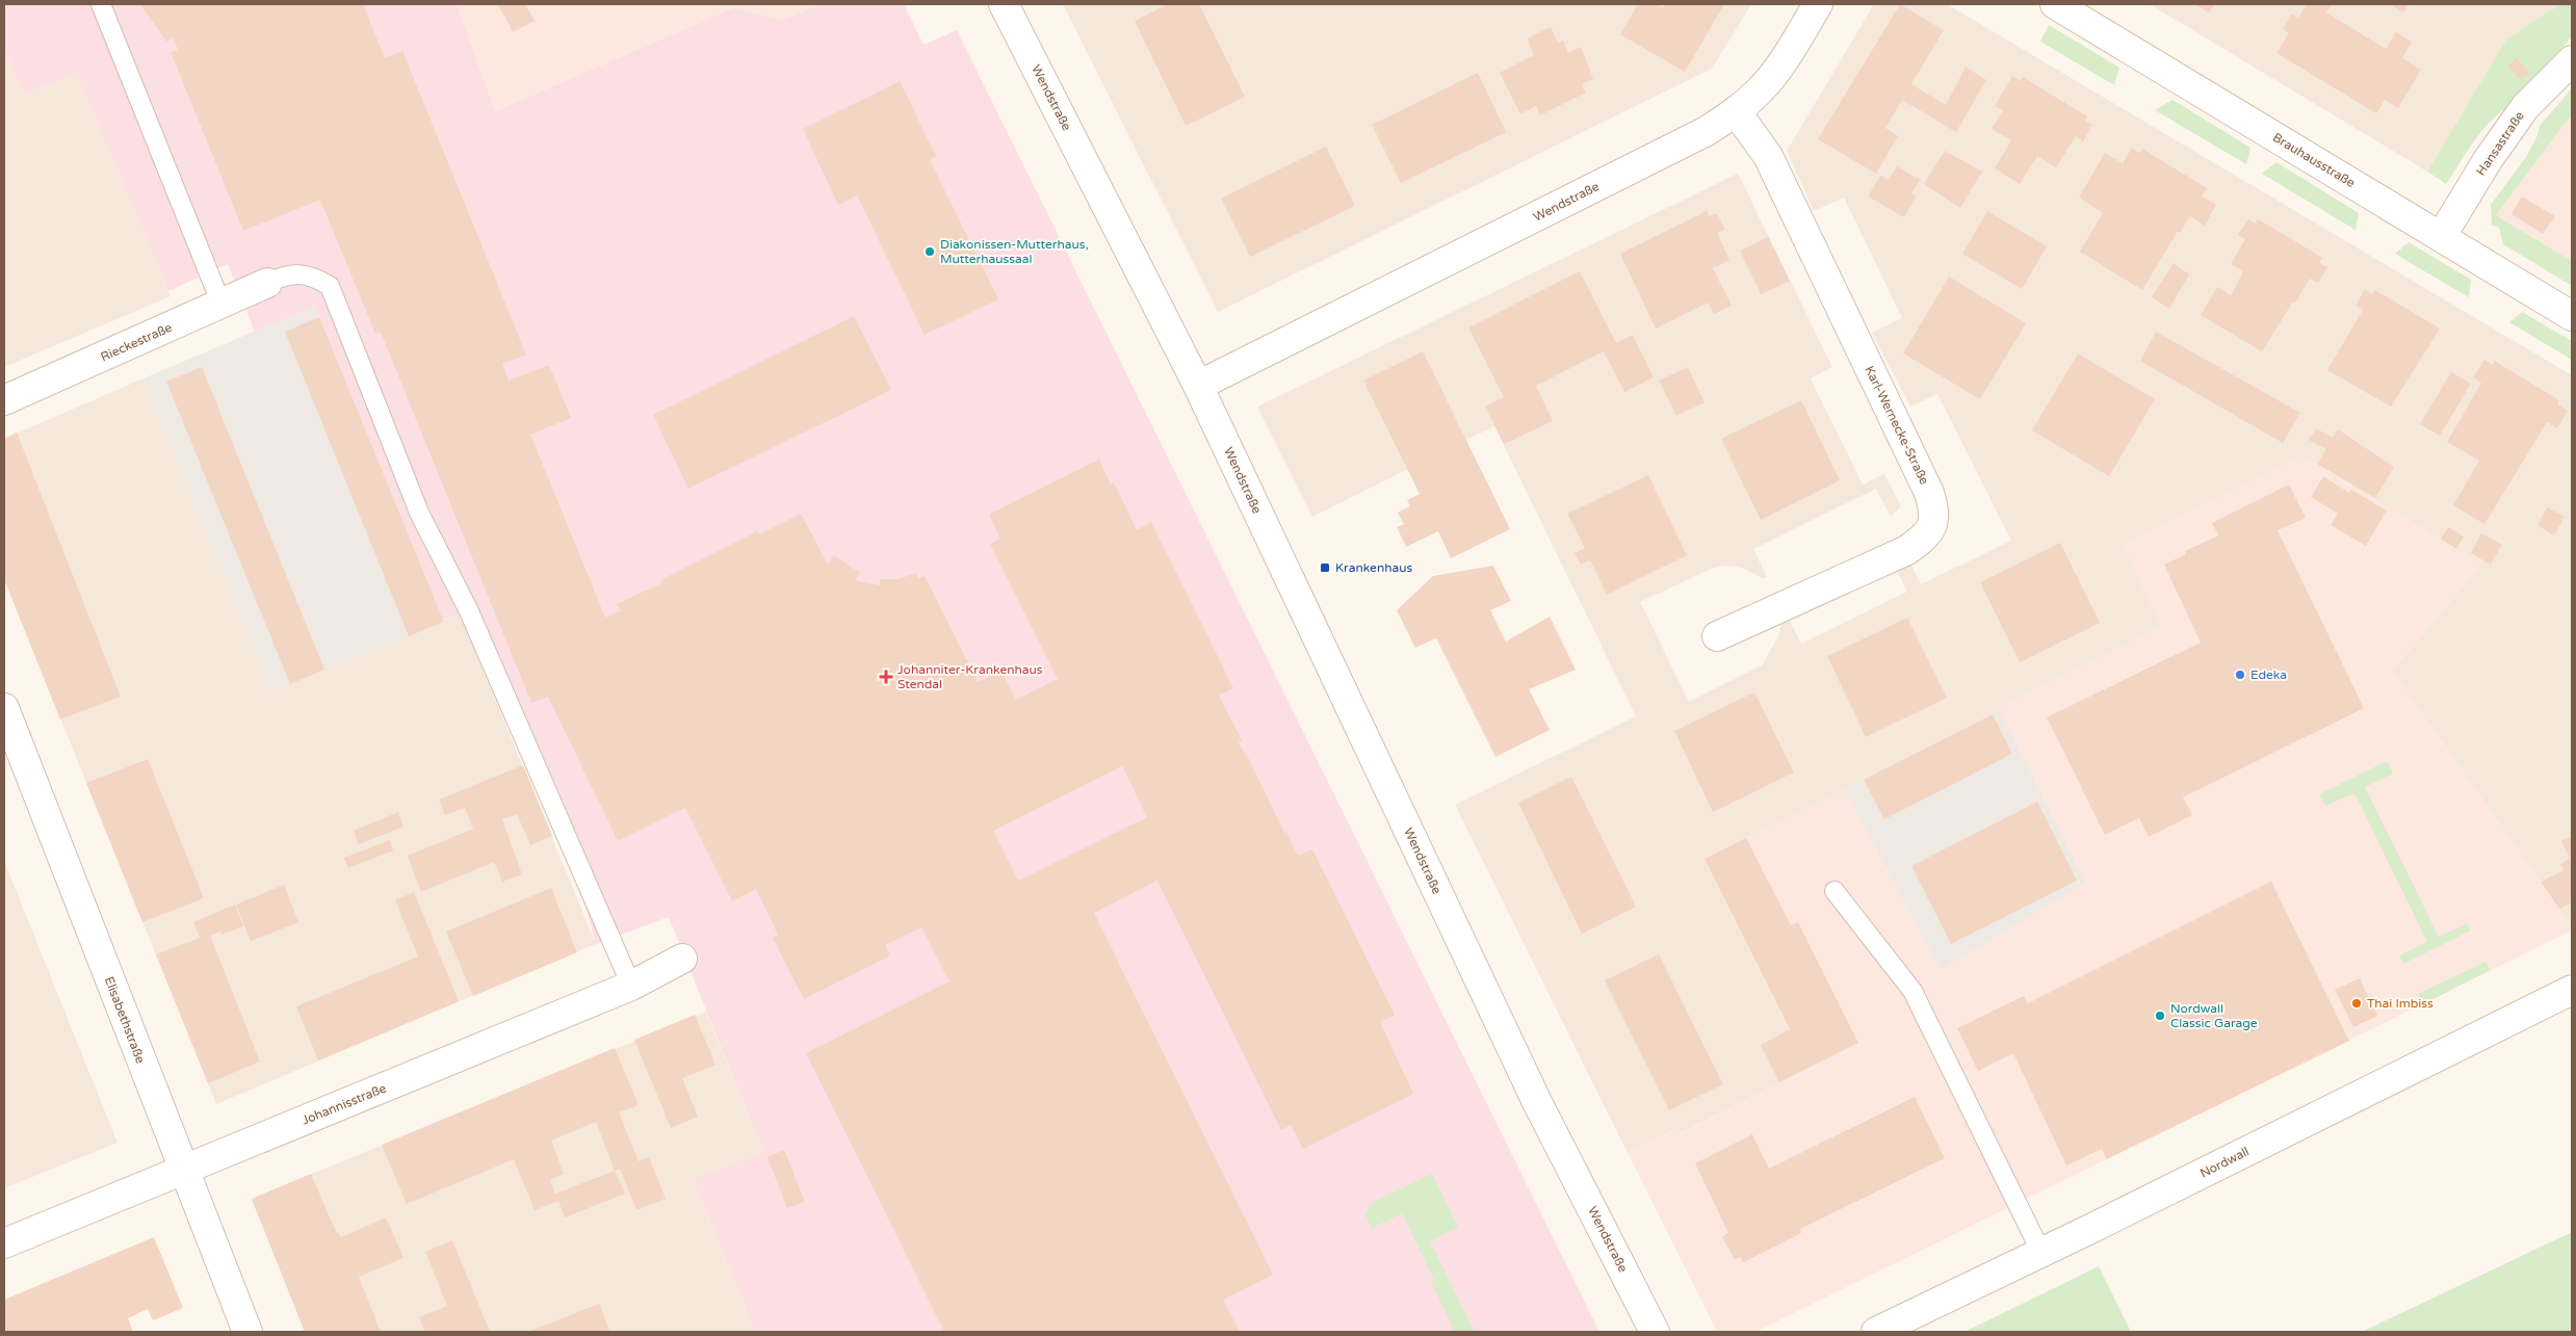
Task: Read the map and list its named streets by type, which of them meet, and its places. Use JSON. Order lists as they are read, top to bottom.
{
  "streets": {
    "street": [
      "Wendstraße",
      "Hansastraße",
      "Brauhausstraße",
      "Rieckestraße",
      "Karl-Wernecke-Straße",
      "Elisabethstraße",
      "Johannisstraße",
      "Nordwall"
    ]
  },
  "crossings": [
    ["Wendstraße", "Karl-Wernecke-Straße"],
    ["Hansastraße", "Brauhausstraße"],
    ["Elisabethstraße", "Johannisstraße"]
  ],
  "places": {
    "other": [
      "Diakonissen-Mutterhaus, Mutterhaussaal",
      "Edeka",
      "Thai Imbiss",
      "Nordwall Classic Garage"
    ],
    "transit": ["Krankenhaus"],
    "health": ["Johanniter-Krankenhaus Stendal"]
  }
}
